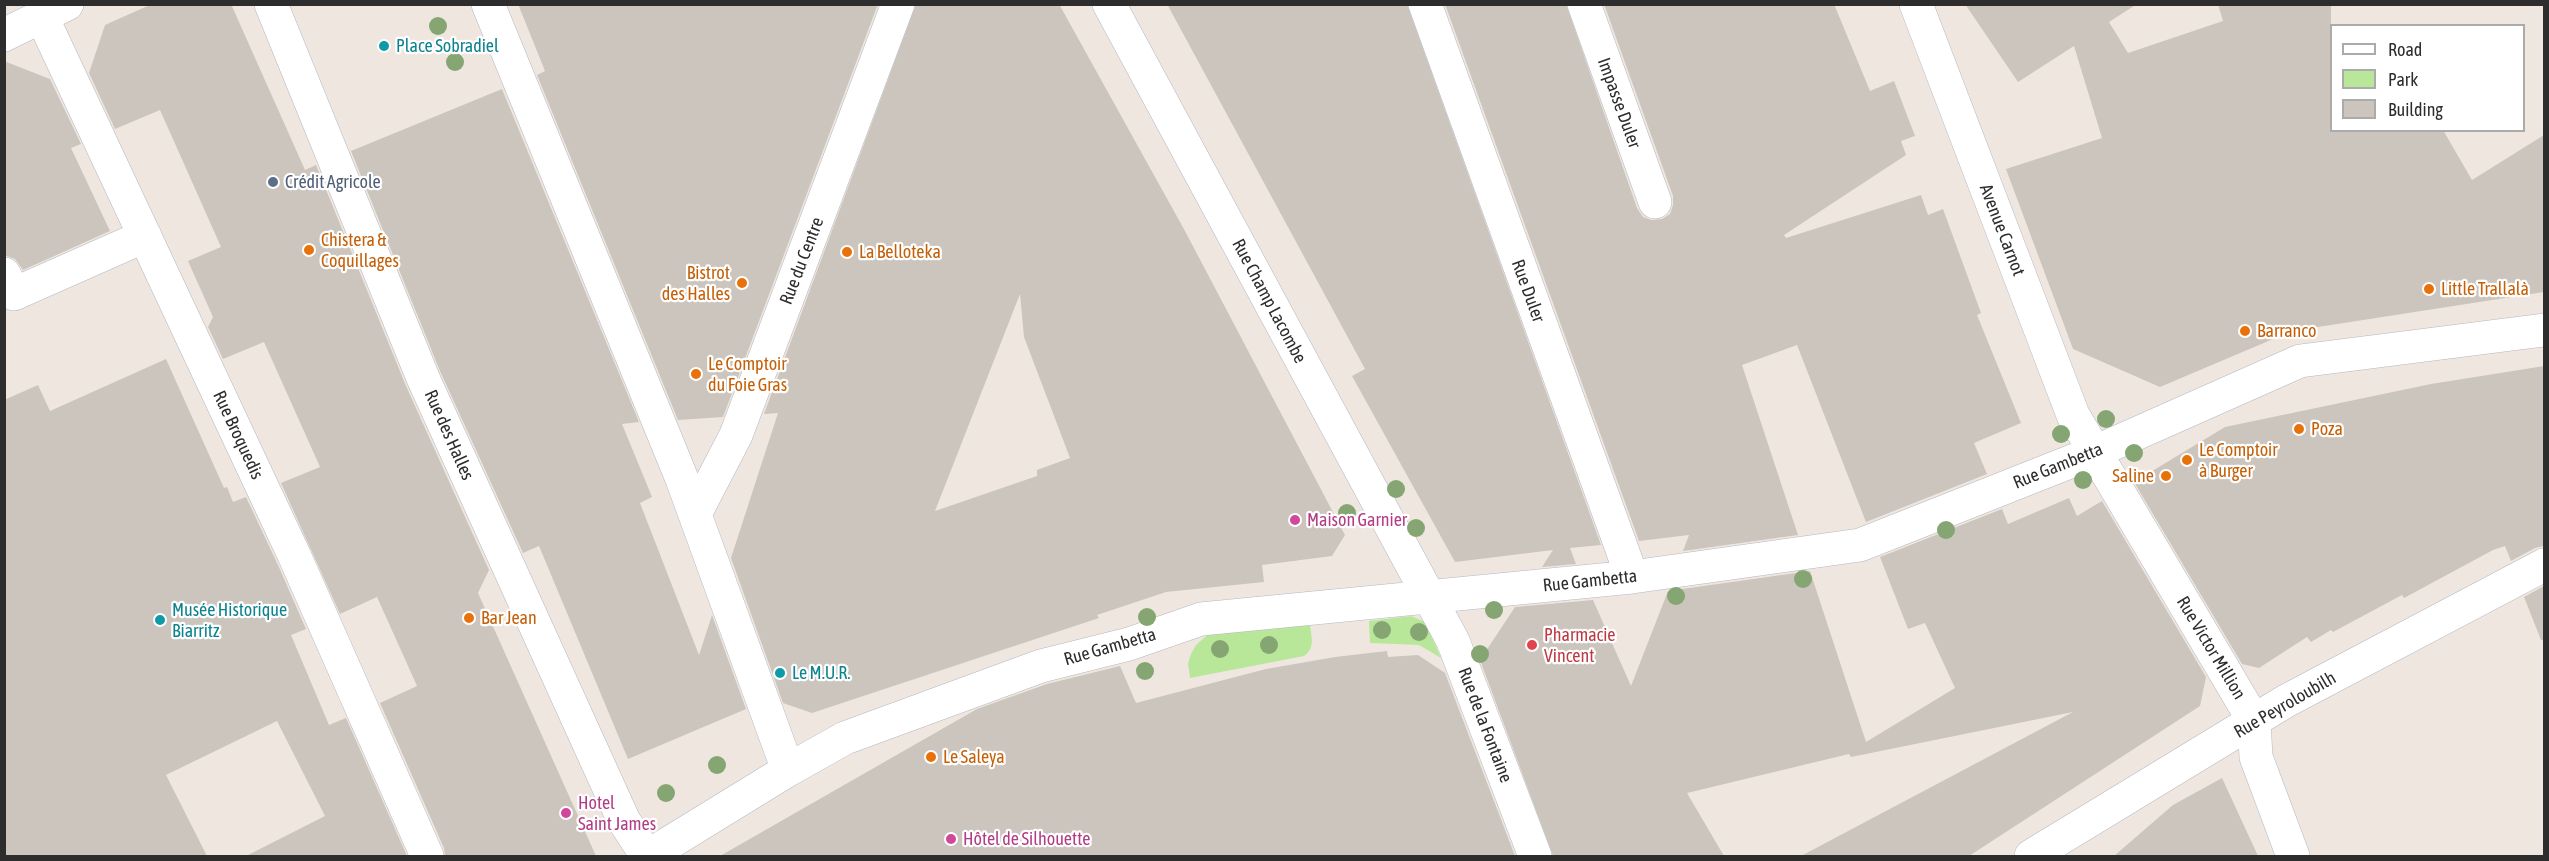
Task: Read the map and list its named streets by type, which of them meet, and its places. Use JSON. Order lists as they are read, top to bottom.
{
  "streets": {
    "street": [
      "Impasse Duler",
      "Avenue Carnot",
      "Rue du Centre",
      "Rue Duler",
      "Rue Champ Lacombe",
      "Rue Broquedis",
      "Rue des Halles",
      "Rue Gambetta",
      "Rue Victor Million",
      "Rue Peyroloubilh",
      "Rue de la Fontaine"
    ]
  },
  "crossings": [
    ["Avenue Carnot", "Rue Gambetta"],
    ["Avenue Carnot", "Rue Victor Million"],
    ["Rue Duler", "Rue Gambetta"],
    ["Rue Champ Lacombe", "Rue Gambetta"],
    ["Rue Champ Lacombe", "Rue de la Fontaine"],
    ["Rue des Halles", "Rue Gambetta"],
    ["Rue Gambetta", "Rue Victor Million"],
    ["Rue Gambetta", "Rue de la Fontaine"],
    ["Rue Victor Million", "Rue Peyroloubilh"]
  ],
  "places": [
    "Place Sobradiel",
    "Crédit Agricole",
    "Chistera & Coquillages",
    "La Belloteka",
    "Bistrot des Halles",
    "Little Trallalà",
    "Barranco",
    "Le Comptoir du Foie Gras",
    "Poza",
    "Le Comptoir à Burger",
    "Saline",
    "Maison Garnier",
    "Bar Jean",
    "Musée Historique Biarritz",
    "Pharmacie Vincent",
    "Le M.U.R.",
    "Le Saleya",
    "Hotel Saint James",
    "Hôtel de Silhouette"
  ],
  "legend": ["Road", "Park", "Building"]
}
